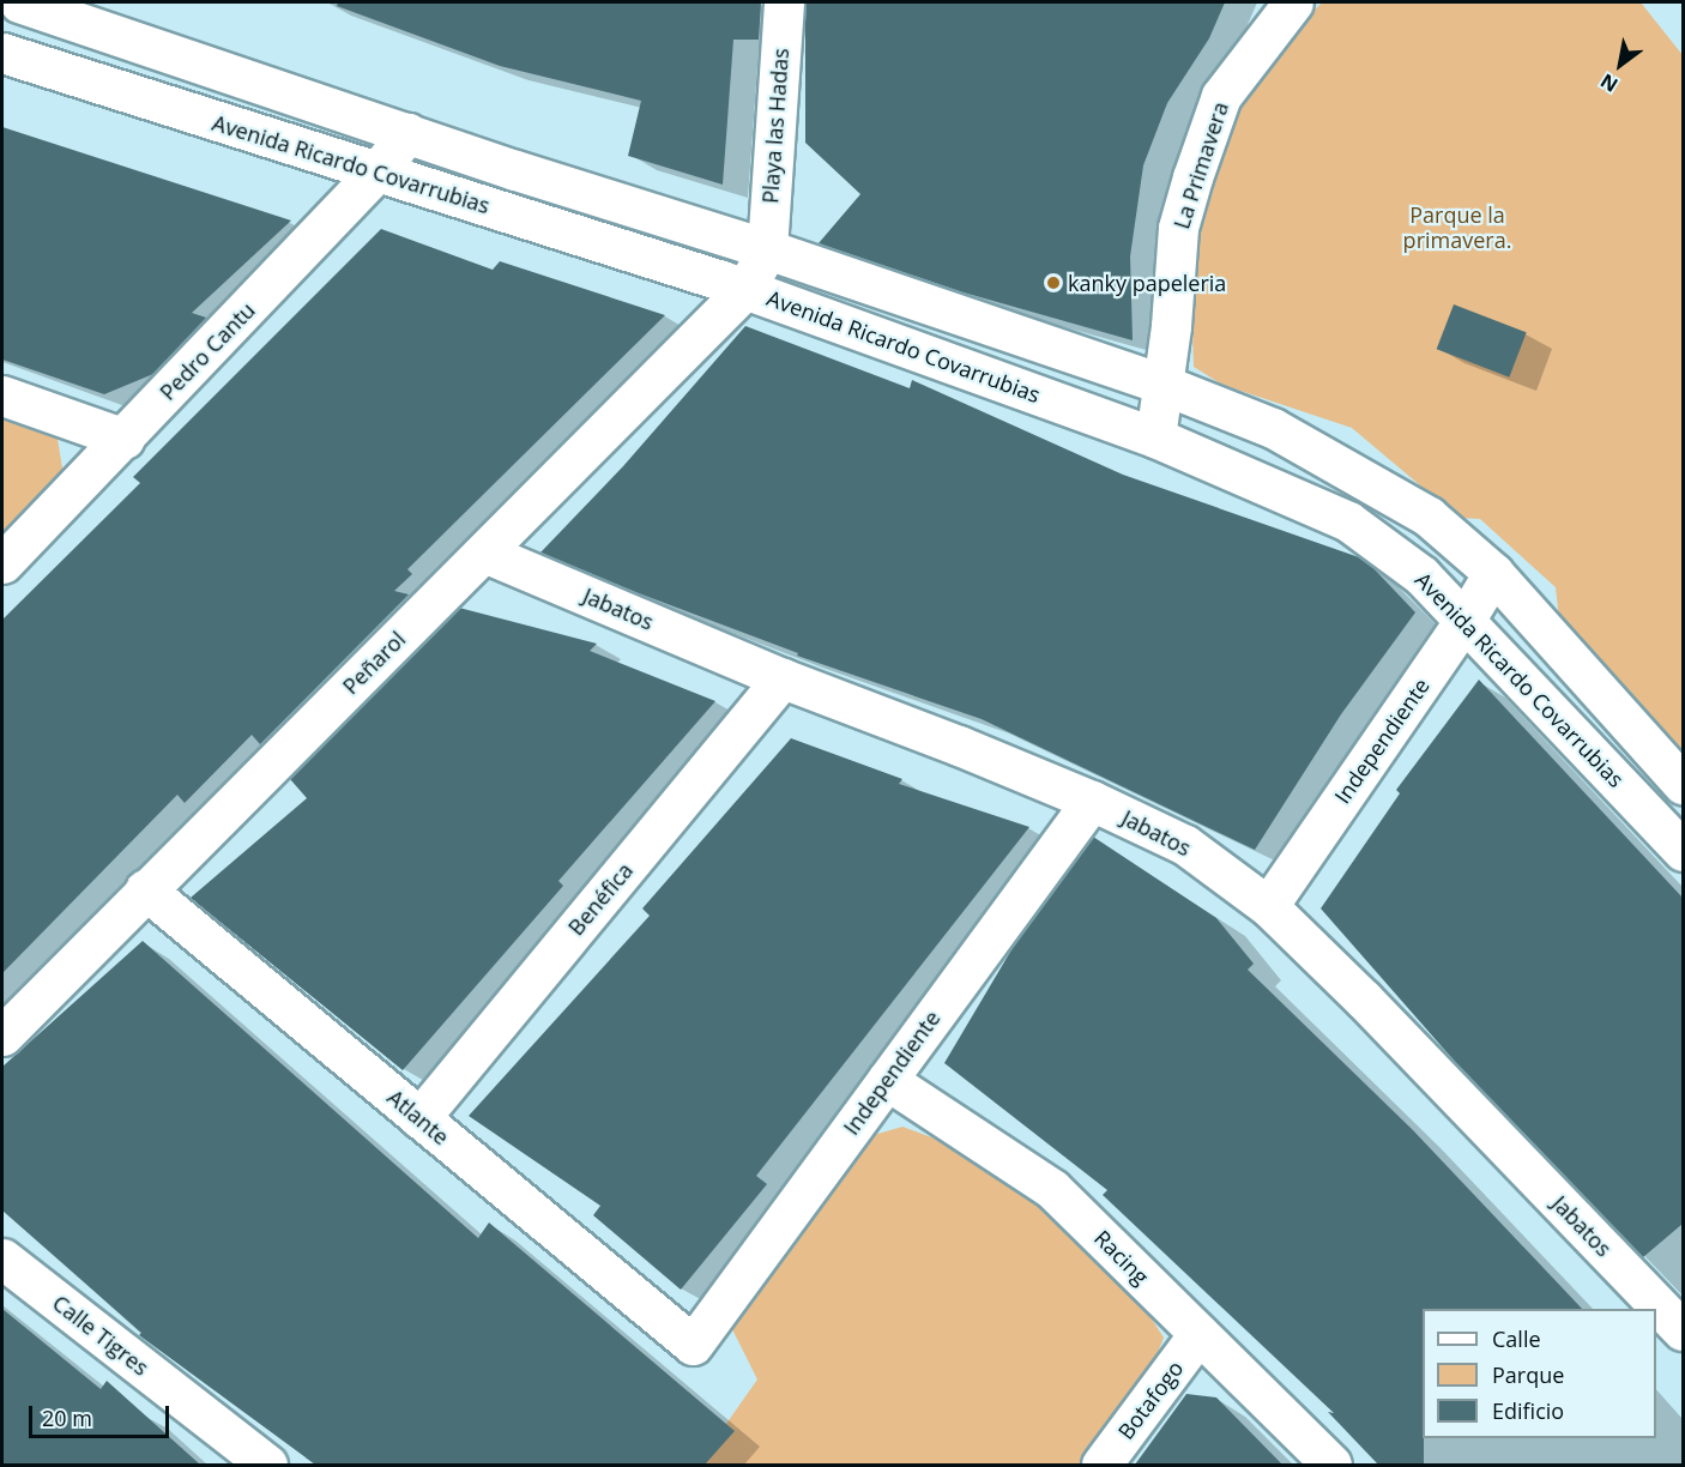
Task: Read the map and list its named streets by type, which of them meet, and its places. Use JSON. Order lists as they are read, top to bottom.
{
  "streets": {
    "street": [
      "Playa las Hadas",
      "Avenida Ricardo Covarrubias",
      "La Primavera",
      "Pedro Cantu",
      "Jabatos",
      "Peñarol",
      "Independiente",
      "Benéfica",
      "Atlante",
      "Racing",
      "Calle Tigres",
      "Botafogo"
    ]
  },
  "crossings": [
    ["Playa las Hadas", "Avenida Ricardo Covarrubias"],
    ["Avenida Ricardo Covarrubias", "La Primavera"],
    ["Avenida Ricardo Covarrubias", "Pedro Cantu"],
    ["Avenida Ricardo Covarrubias", "Peñarol"],
    ["Avenida Ricardo Covarrubias", "Independiente"],
    ["Jabatos", "Peñarol"],
    ["Jabatos", "Independiente"],
    ["Jabatos", "Benéfica"],
    ["Peñarol", "Atlante"],
    ["Independiente", "Atlante"],
    ["Independiente", "Racing"],
    ["Benéfica", "Atlante"],
    ["Racing", "Botafogo"]
  ],
  "parks": ["Parque la primavera."],
  "places": ["kanky papeleria"],
  "legend": ["Calle", "Parque", "Edificio"],
  "scale_bar": "20 m",
  "north": "bottom left"
}
